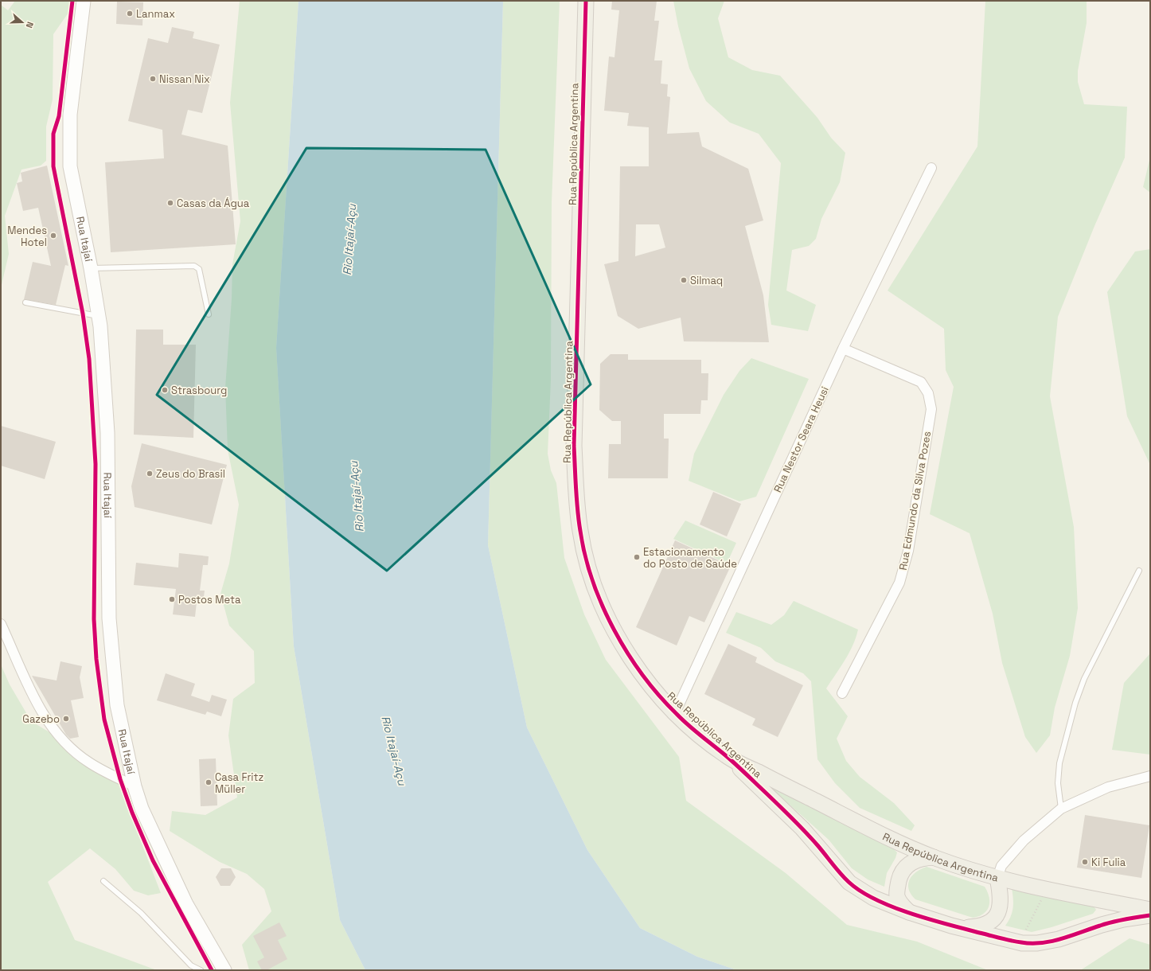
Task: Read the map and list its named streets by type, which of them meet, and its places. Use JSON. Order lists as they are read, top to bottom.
{
  "streets": {
    "main road": ["Rua República Argentina", "Rua Itajaí"],
    "street": ["Rua Nestor Seara Heusi", "Rua Edmundo da Silva Pozes"]
  },
  "crossings": [
    ["Rua República Argentina", "Rua Nestor Seara Heusi"],
    ["Rua Nestor Seara Heusi", "Rua Edmundo da Silva Pozes"]
  ],
  "water": ["Rio Itajaí-Açu"],
  "places": [
    "Lanmax",
    "Nissan Nix",
    "Casas da Água",
    "Mendes Hotel",
    "Silmaq",
    "Strasbourg",
    "Zeus do Brasil",
    "Estacionamento do Posto de Saúde",
    "Postos Meta",
    "Gazebo",
    "Casa Fritz Müller",
    "Ki Fulia"
  ],
  "north": "right"
}
